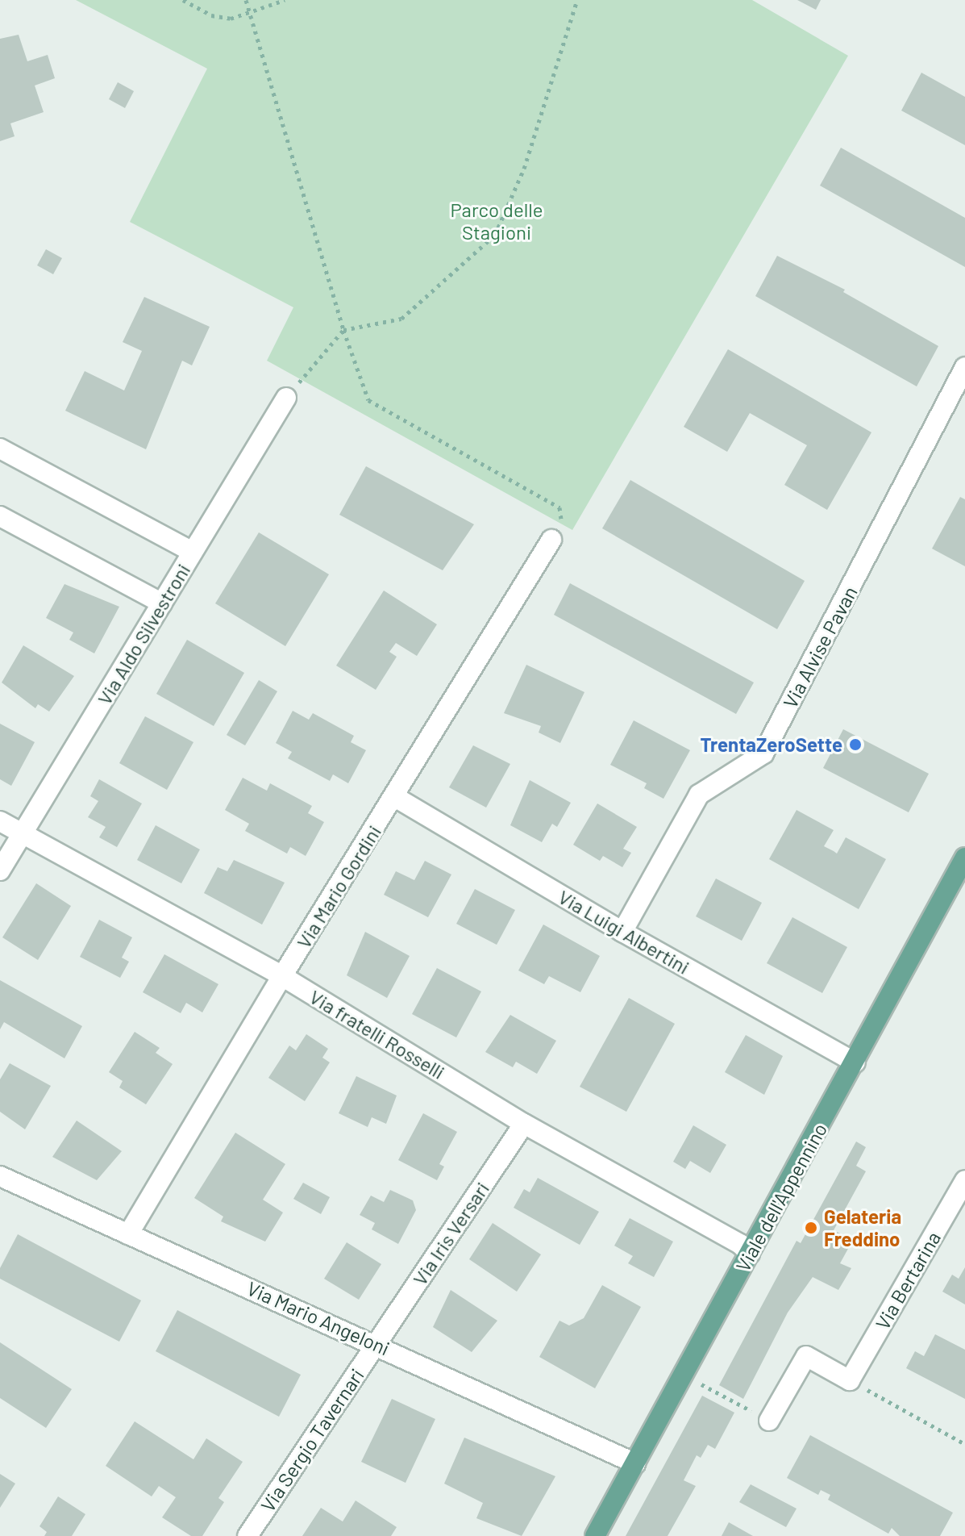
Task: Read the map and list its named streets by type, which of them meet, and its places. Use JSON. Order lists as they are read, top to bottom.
{
  "streets": {
    "main road": ["Viale dell'Appennino"],
    "street": [
      "Via Aldo Silvestroni",
      "Via Alvise Pavan",
      "Via Mario Gordini",
      "Via Luigi Albertini",
      "Via fratelli Rosselli",
      "Via Iris Versari",
      "Via Bertarina",
      "Via Mario Angeloni",
      "Via Sergio Tavernari"
    ]
  },
  "crossings": [
    ["Via Aldo Silvestroni", "Via fratelli Rosselli"],
    ["Via Alvise Pavan", "Via Luigi Albertini"],
    ["Via Mario Gordini", "Via Luigi Albertini"],
    ["Via Mario Gordini", "Via fratelli Rosselli"],
    ["Via Mario Gordini", "Via Mario Angeloni"],
    ["Via Luigi Albertini", "Viale dell'Appennino"],
    ["Via fratelli Rosselli", "Viale dell'Appennino"],
    ["Via fratelli Rosselli", "Via Iris Versari"],
    ["Viale dell'Appennino", "Via Mario Angeloni"],
    ["Via Iris Versari", "Via Mario Angeloni"],
    ["Via Iris Versari", "Via Sergio Tavernari"],
    ["Via Mario Angeloni", "Via Sergio Tavernari"]
  ],
  "parks": ["Parco delle Stagioni"],
  "places": ["TrentaZeroSette", "Gelateria Freddino"]
}
